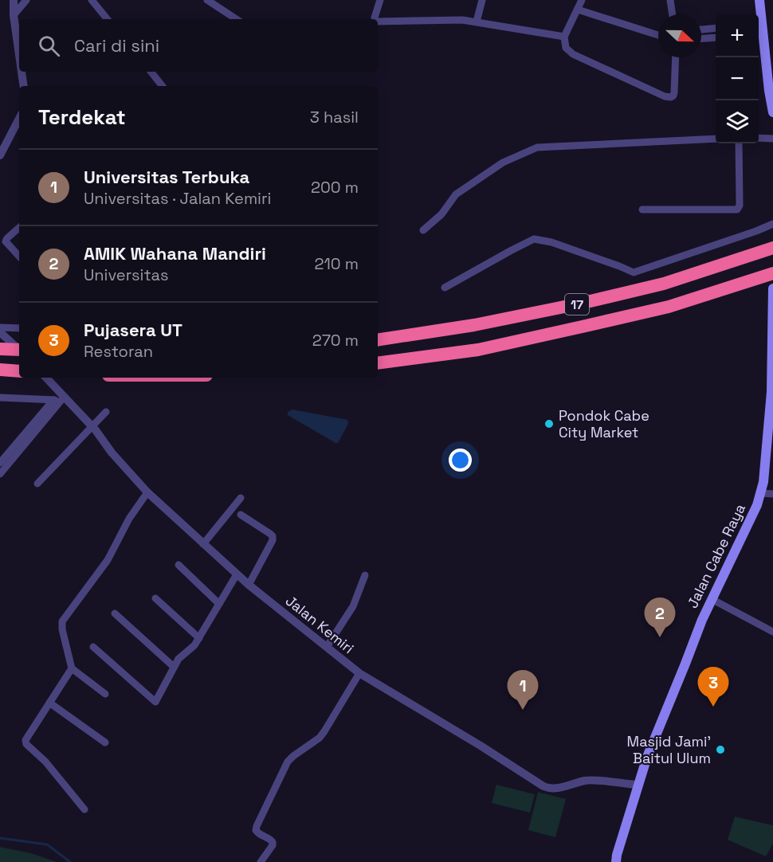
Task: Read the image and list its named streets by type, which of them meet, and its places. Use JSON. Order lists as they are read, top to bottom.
{
  "streets": {
    "highway": ["17"],
    "main road": ["Jalan Cabe Raya"],
    "street": ["Jalan Kemiri"]
  },
  "crossings": [
    ["Jalan Cabe Raya", "Jalan Kemiri"]
  ],
  "places": ["Pondok Cabe City Market", "Masjid Jami' Baitul Ulum"],
  "north": "right",
  "page": {
    "map_buttons": ["+", "−"],
    "search": "Cari di sini",
    "heading": ["Terdekat", "3 hasil"],
    "list": [
      {
        "mark": "1",
        "name": "Universitas Terbuka",
        "note": "Universitas · Jalan Kemiri",
        "value": "200 m"
      },
      {
        "mark": "2",
        "name": "AMIK Wahana Mandiri",
        "note": "Universitas",
        "value": "210 m"
      },
      {
        "mark": "3",
        "name": "Pujasera UT",
        "note": "Restoran",
        "value": "270 m"
      }
    ],
    "pins": ["2", "3", "1"]
  }
}
